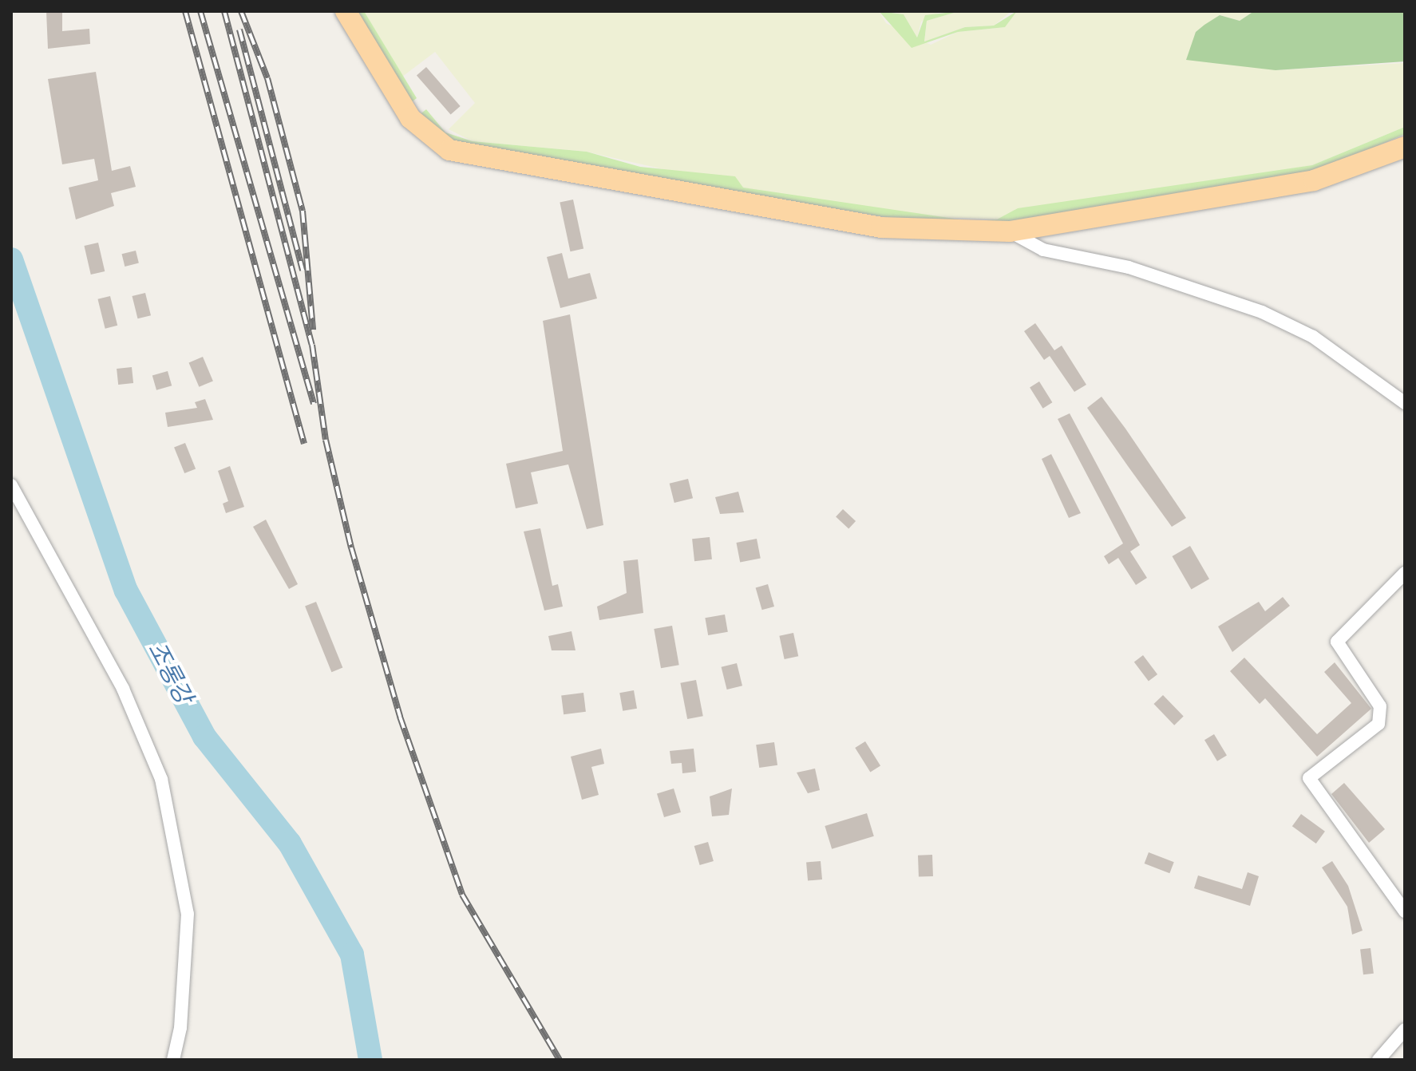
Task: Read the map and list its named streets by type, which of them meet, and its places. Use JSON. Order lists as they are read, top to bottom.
{
  "water": ["조롱강"]
}
